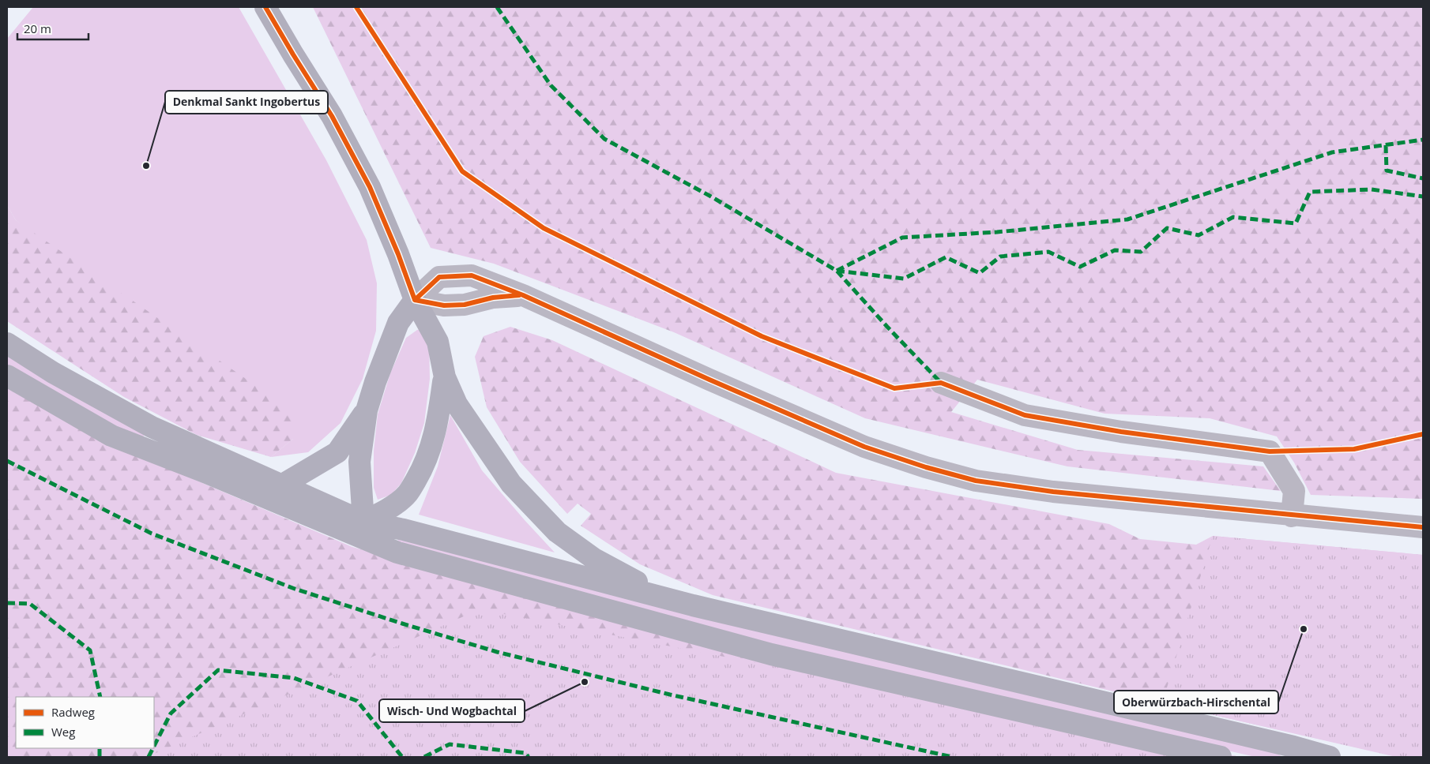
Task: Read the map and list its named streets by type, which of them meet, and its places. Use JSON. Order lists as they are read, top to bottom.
{
  "places": ["Denkmal Sankt Ingobertus", "Oberwürzbach-Hirschental", "Wisch- Und Wogbachtal"],
  "legend": ["Radweg", "Weg"],
  "scale_bar": "20 m"
}
